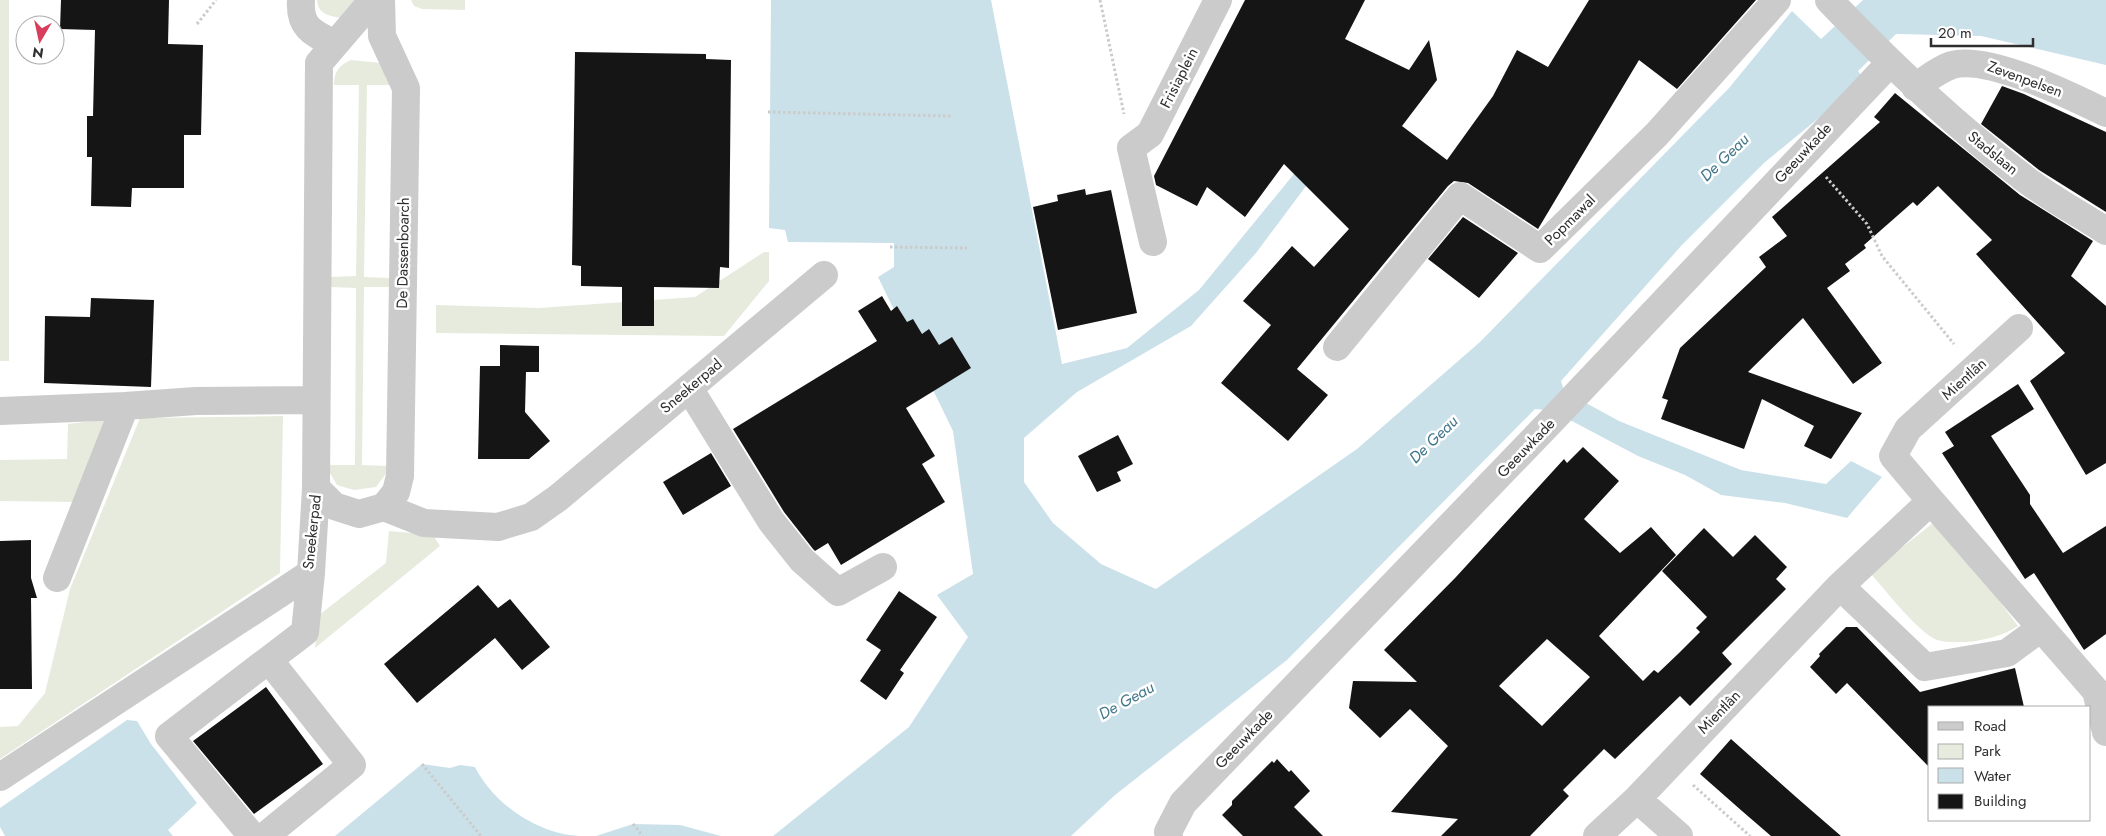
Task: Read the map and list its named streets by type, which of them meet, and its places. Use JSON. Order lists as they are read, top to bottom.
{
  "streets": {
    "street": [
      "Frisiaplein",
      "Zevenpelsen",
      "Geeuwkade",
      "Stadslaan",
      "Popmawal",
      "De Dassenboarch",
      "Mientlân",
      "Sneekerpad"
    ]
  },
  "crossings": [
    ["Zevenpelsen", "Stadslaan"],
    ["Geeuwkade", "Stadslaan"],
    ["De Dassenboarch", "Sneekerpad"]
  ],
  "water": ["De Geau"],
  "legend": [
    "Road",
    "Park",
    "Water",
    "Building"
  ],
  "scale_bar": "20 m",
  "north": "bottom"
}
